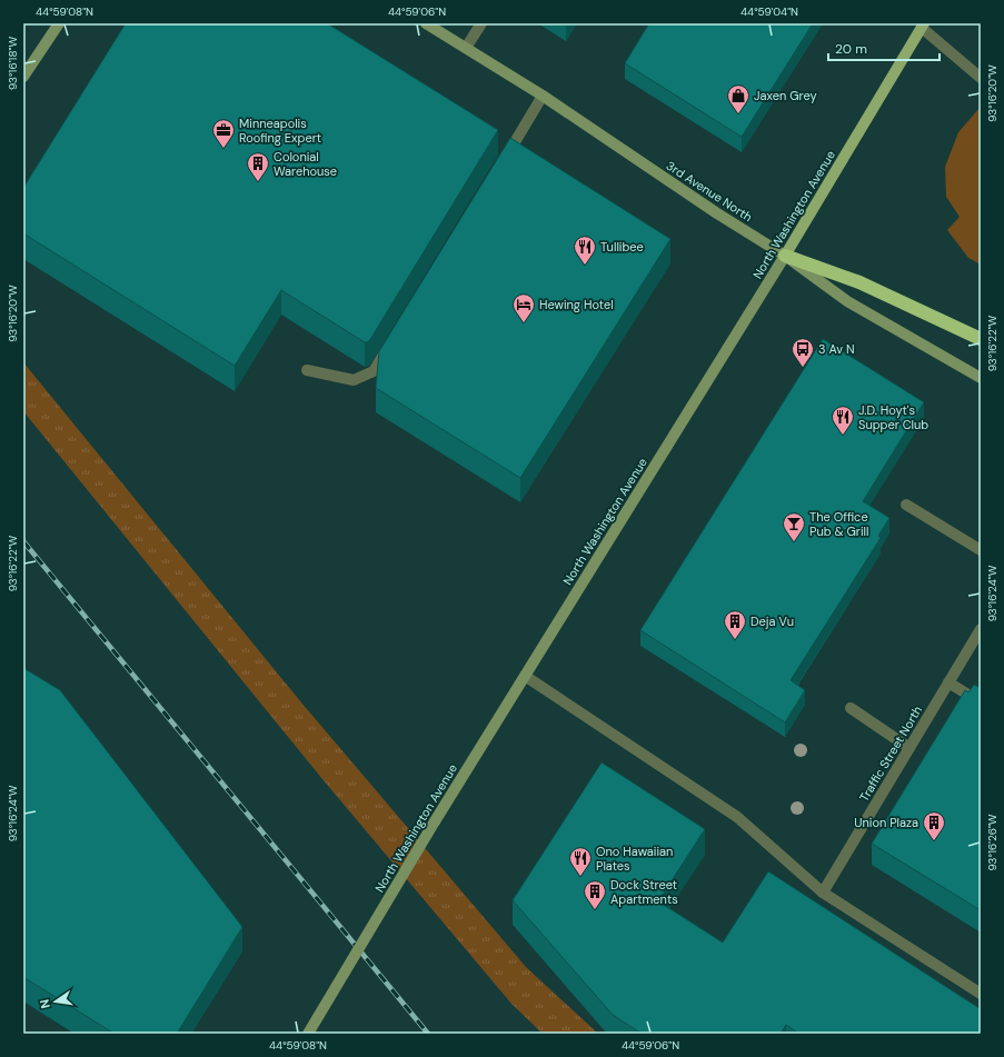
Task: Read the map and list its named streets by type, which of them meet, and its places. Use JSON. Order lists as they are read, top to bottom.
{
  "streets": {
    "main road": ["3rd Avenue North", "North Washington Avenue"],
    "street": ["Traffic Street North"]
  },
  "crossings": [
    ["3rd Avenue North", "North Washington Avenue"]
  ],
  "places": {
    "shop": ["Jaxen Grey"],
    "office": ["Minneapolis Roofing Expert"],
    "building": [
      "Colonial Warehouse",
      "Deja Vu",
      "Union Plaza",
      "Dock Street Apartments"
    ],
    "restaurant": ["Tullibee", "J.D. Hoyt's Supper Club", "Ono Hawaiian Plates"],
    "hotel": ["Hewing Hotel"],
    "bus stop": ["3 Av N"],
    "bar": ["The Office Pub & Grill"]
  },
  "scale_bar": "20 m",
  "north": "left",
  "coordinates": [
    "44°59'08\"N",
    "44°59'06\"N",
    "44°59'04\"N",
    "93°16'18\"W",
    "93°16'20\"W",
    "93°16'22\"W",
    "93°16'24\"W",
    "93°16'26\"W"
  ]
}
